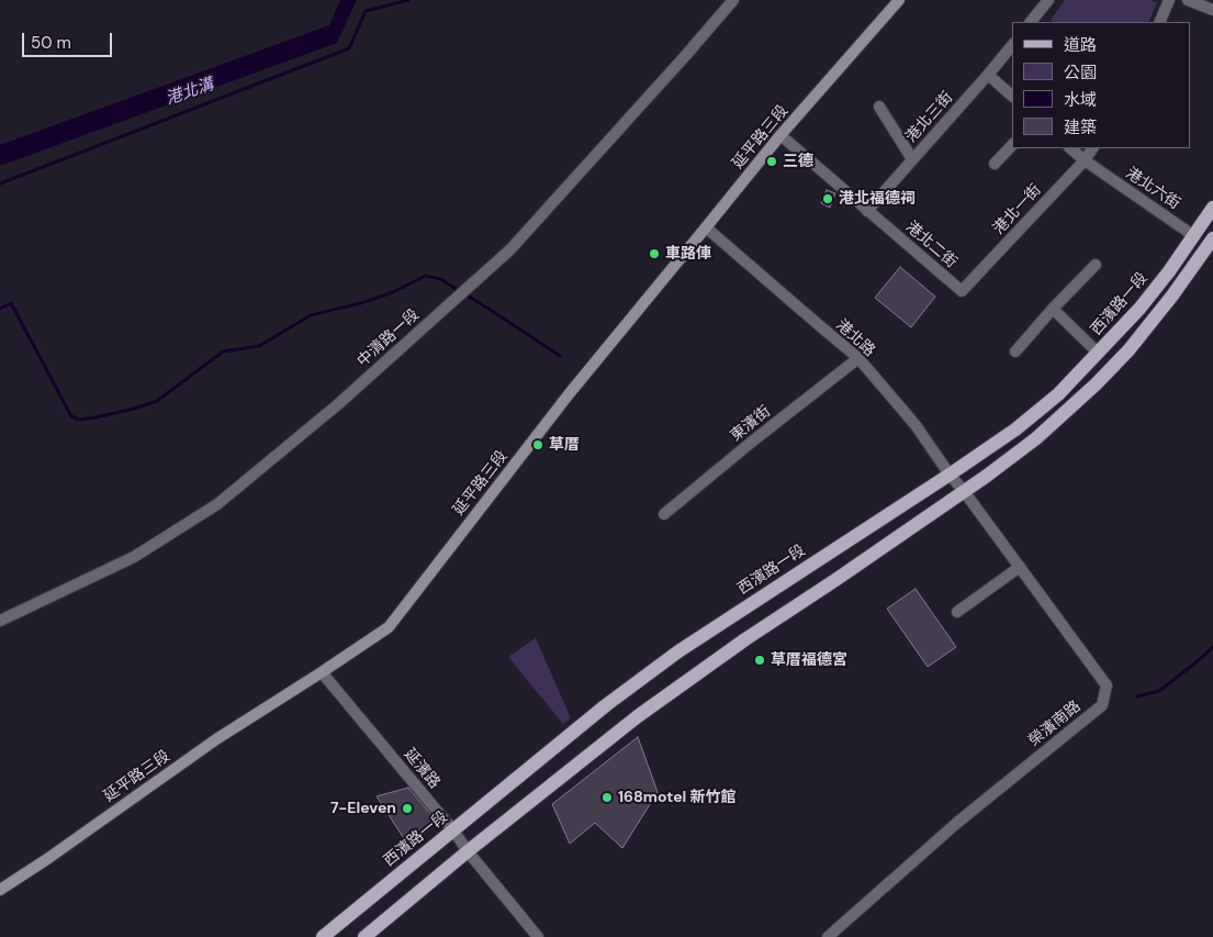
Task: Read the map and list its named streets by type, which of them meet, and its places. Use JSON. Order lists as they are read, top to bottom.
{
  "streets": {
    "main road": ["西濱路一段"],
    "street": [
      "港北三街",
      "延平路三段",
      "港北六街",
      "港北一街",
      "港北二街",
      "中清路一段",
      "港北路",
      "東濱街",
      "榮濱南路",
      "延濱路"
    ]
  },
  "crossings": [
    ["港北三街", "港北二街"],
    ["延平路三段", "港北二街"],
    ["延平路三段", "港北路"],
    ["延平路三段", "延濱路"],
    ["港北六街", "港北一街"],
    ["港北六街", "西濱路一段"],
    ["港北一街", "港北二街"],
    ["西濱路一段", "港北路"],
    ["西濱路一段", "延濱路"],
    ["港北路", "東濱街"],
    ["港北路", "榮濱南路"]
  ],
  "water": ["港北溝"],
  "places": [
    "三德",
    "港北福德祠",
    "車路俥",
    "草厝",
    "草厝福德宮",
    "168motel 新竹館",
    "7-Eleven"
  ],
  "legend": [
    "道路",
    "公園",
    "水域",
    "建築"
  ],
  "scale_bar": "50 m"
}
